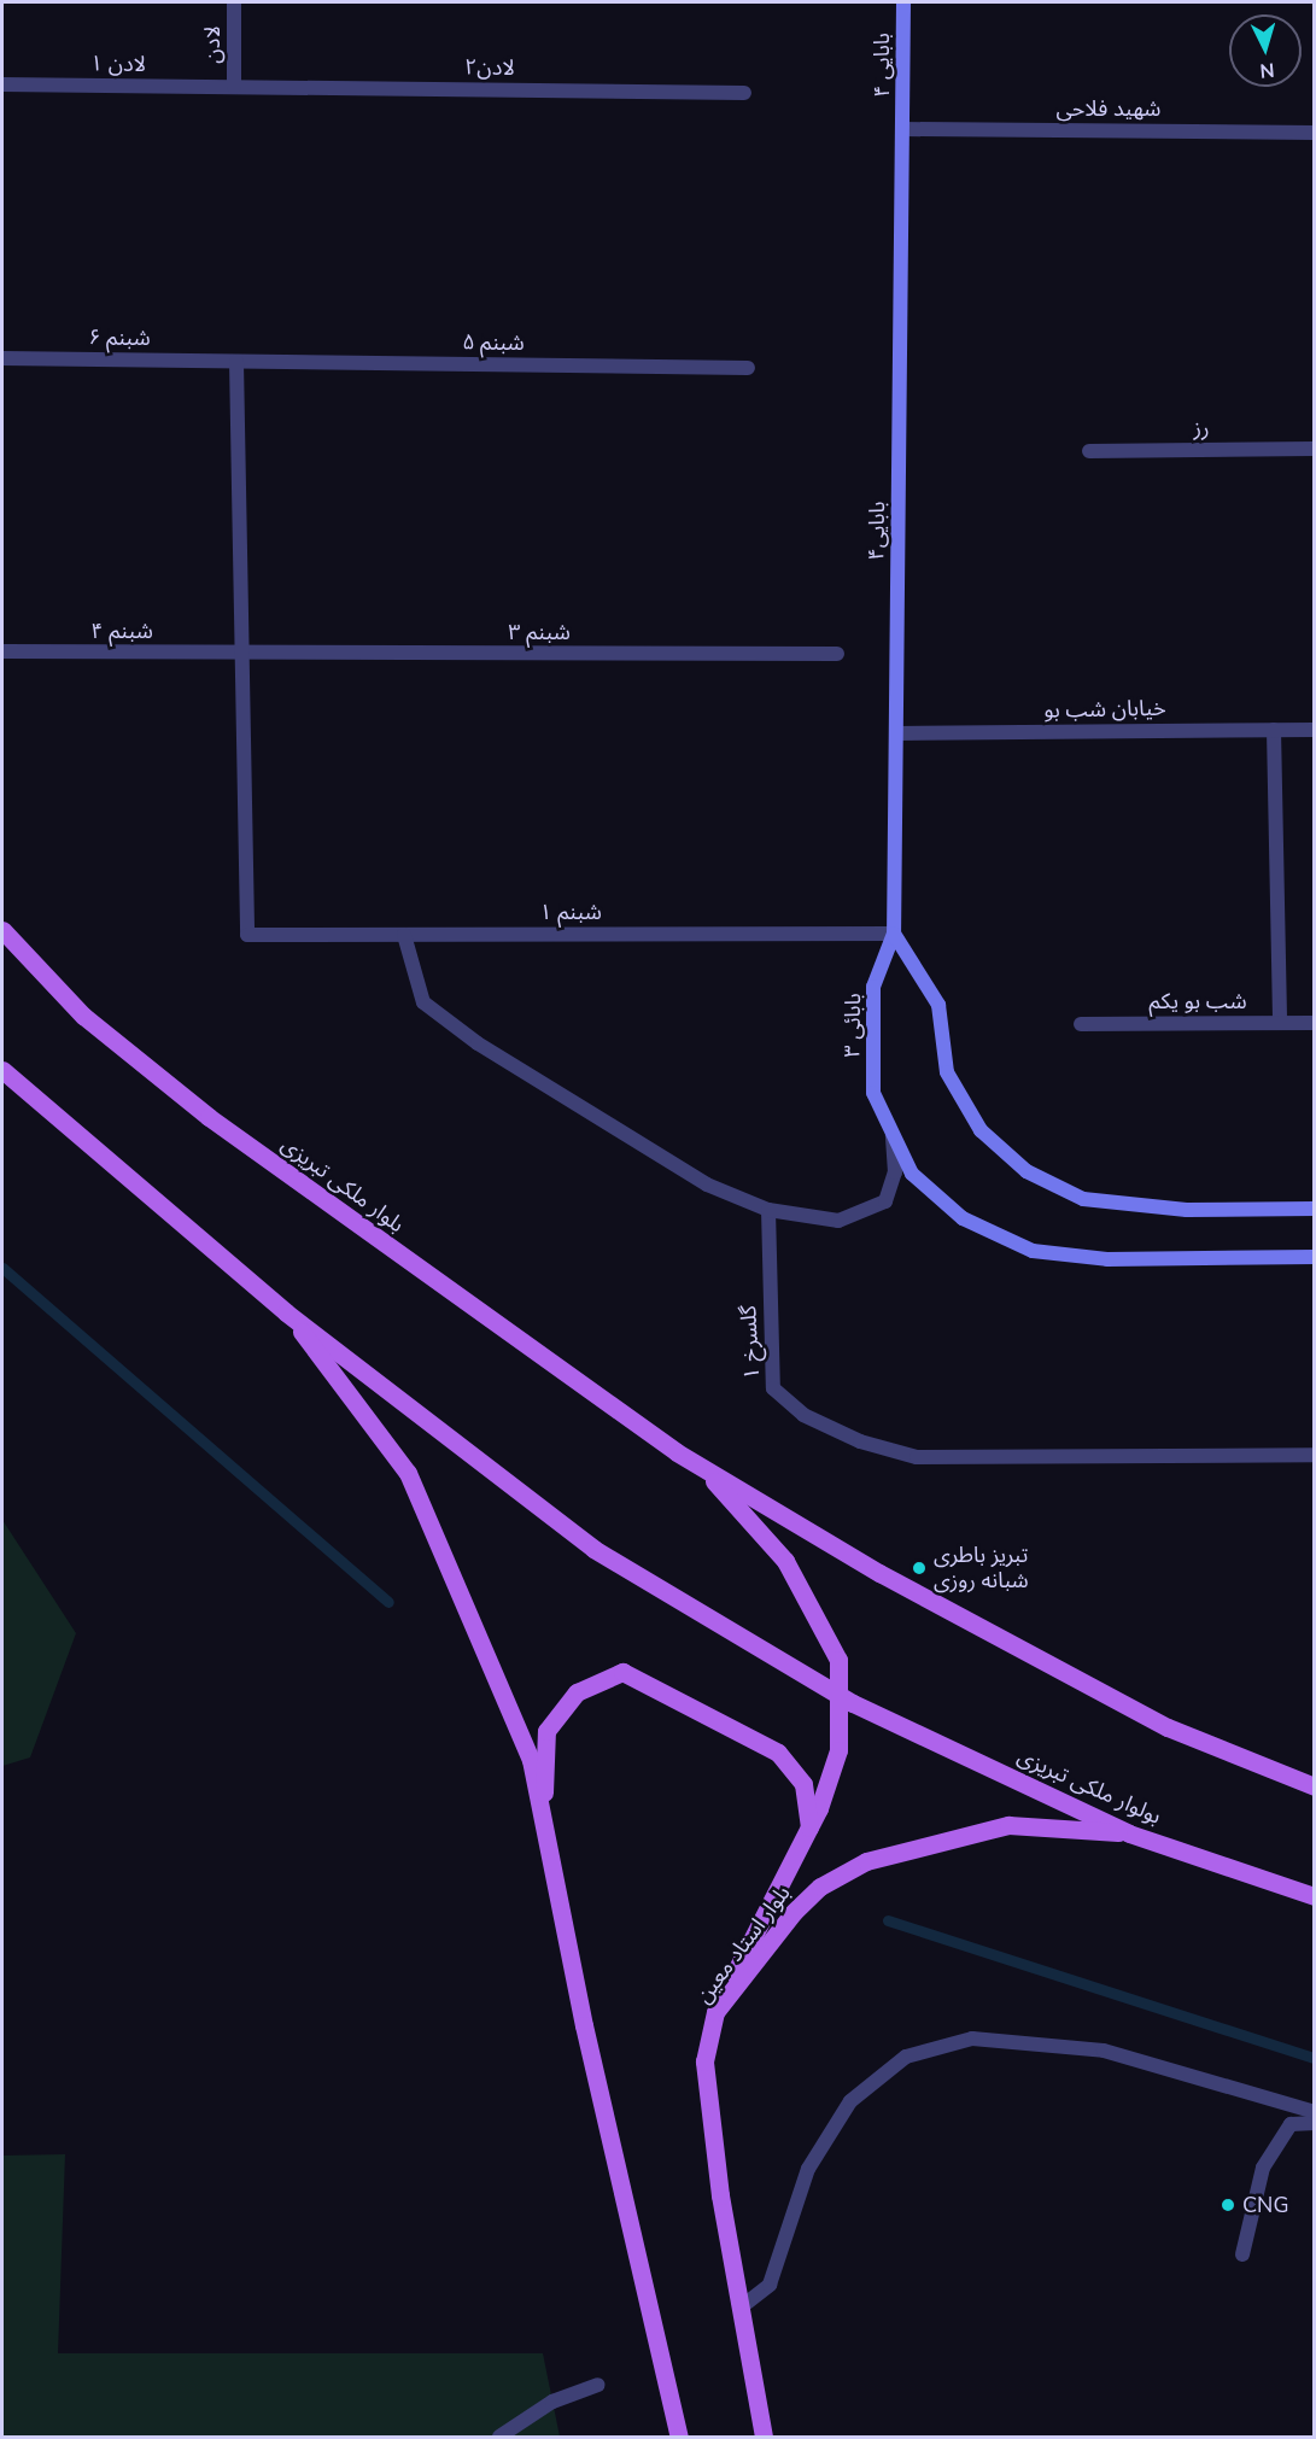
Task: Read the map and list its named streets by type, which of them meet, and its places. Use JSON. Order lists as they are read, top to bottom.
{
  "streets": {
    "main road": [
      "بابایی ۴",
      "بابایی۴",
      "بابائی ۳",
      "بلوار ملکى تبریزى",
      "بولوار ملکی تبریزی",
      "بلوار استاد معین"
    ],
    "street": [
      "لادن",
      "لادن ۱",
      "لادن۲",
      "شهید فلاحی",
      "شبنم ۶",
      "شبنم ۵",
      "رز",
      "شبنم ۴",
      "شبنم ۳",
      "خیابان شب بو",
      "شبنم ۱",
      "شب بو یکم",
      "گلسرخ ۱"
    ]
  },
  "crossings": [
    ["لادن", "لادن ۱"],
    ["لادن", "لادن۲"],
    ["لادن ۱", "لادن۲"],
    ["بابایی ۴", "شهید فلاحی"],
    ["بابایی ۴", "بابایی۴"],
    ["شهید فلاحی", "بابایی۴"],
    ["شبنم ۶", "شبنم ۵"],
    ["بابایی۴", "خیابان شب بو"],
    ["بابایی۴", "شبنم ۱"],
    ["بابایی۴", "بابائی ۳"],
    ["شبنم ۴", "شبنم ۳"],
    ["شبنم ۴", "شبنم ۱"],
    ["شبنم ۳", "شبنم ۱"],
    ["شبنم ۱", "بابائی ۳"],
    ["بولوار ملکی تبریزی", "بلوار استاد معین"]
  ],
  "places": ["تبریز باطری شبانه روزی", "CNG"],
  "north": "bottom"
}
